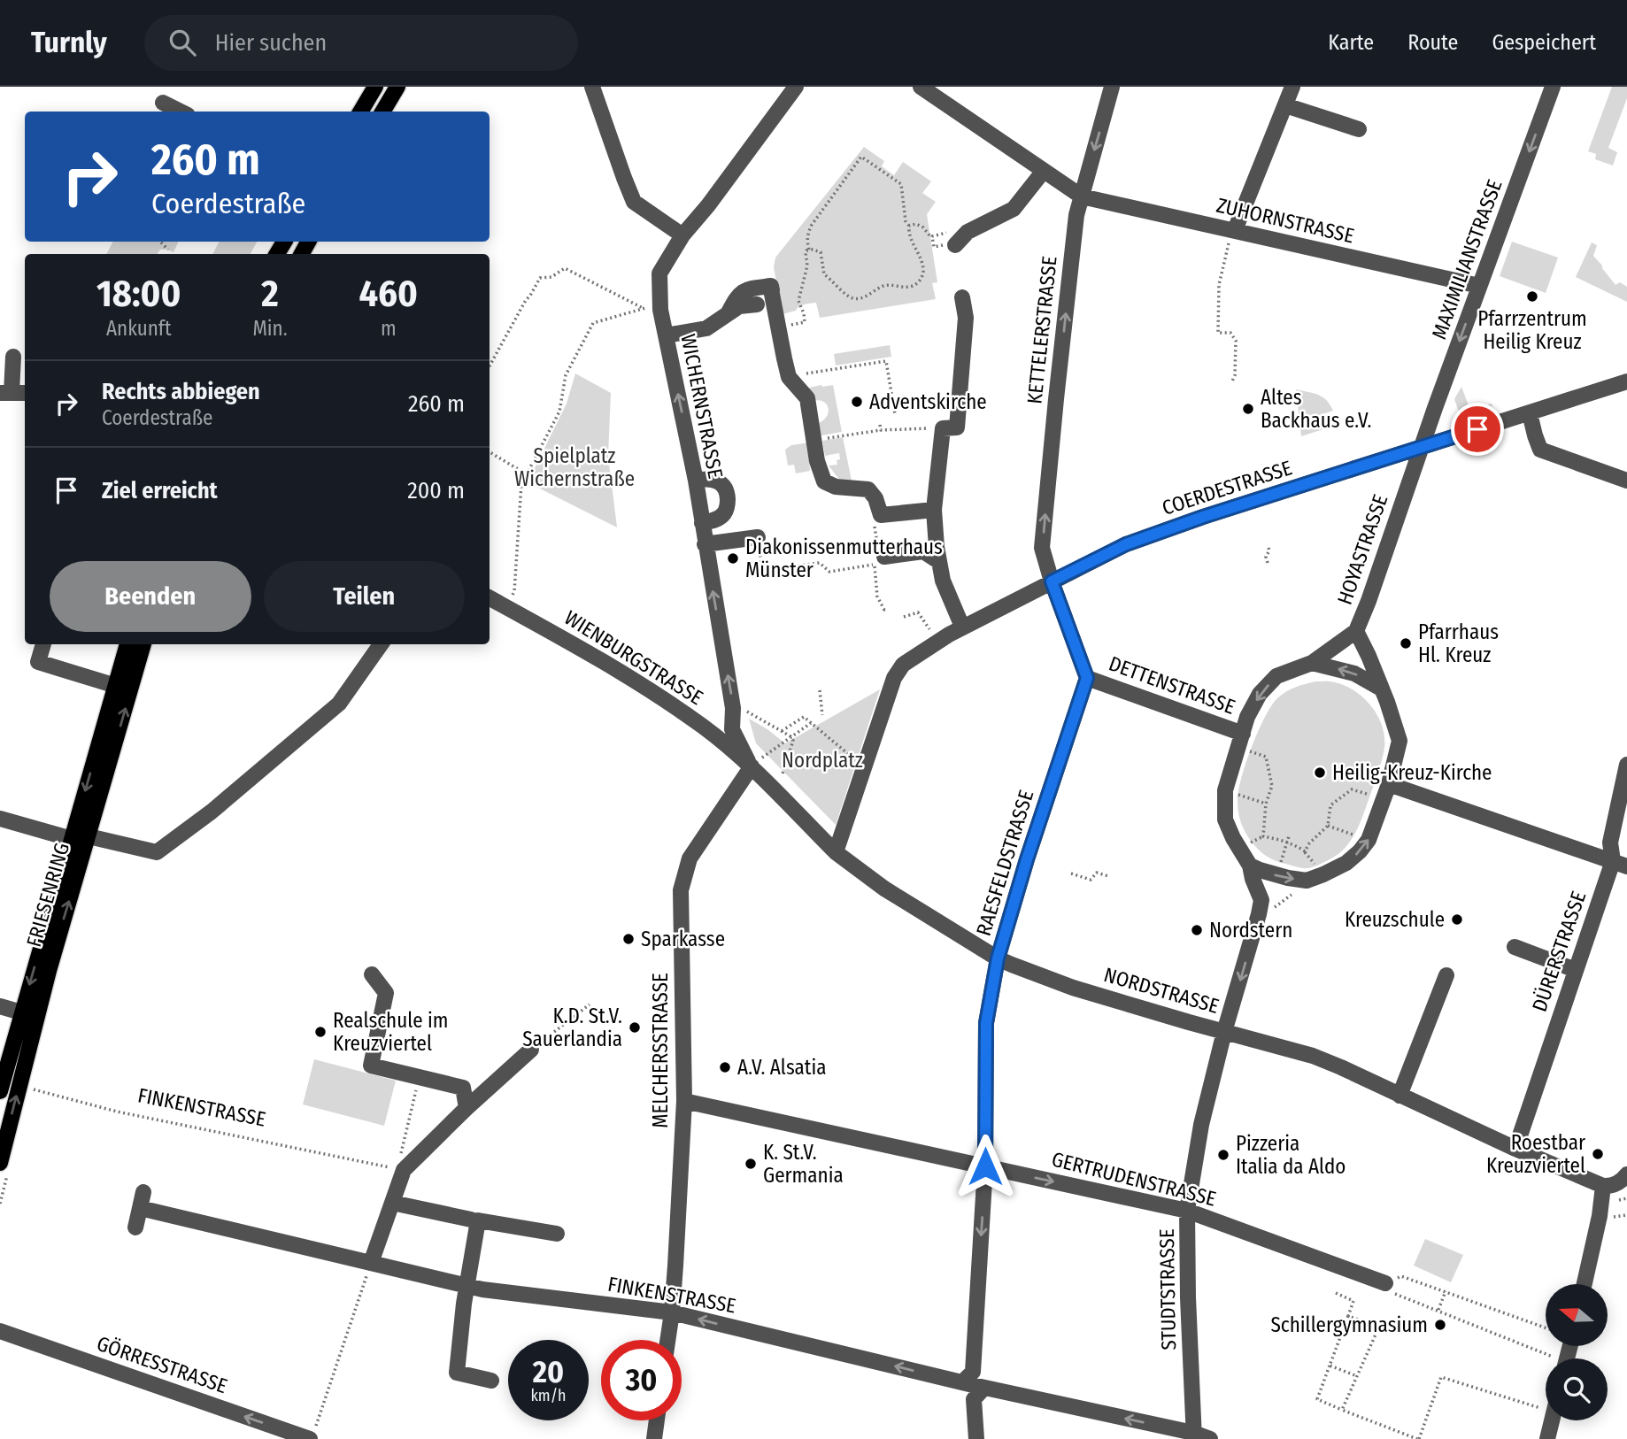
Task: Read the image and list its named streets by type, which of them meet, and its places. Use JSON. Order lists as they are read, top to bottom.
{
  "streets": {
    "main road": ["FRIESENRING"],
    "street": [
      "ZUHORNSTRASSE",
      "MAXIMILIANSTRASSE",
      "KETTELERSTRASSE",
      "WICHERNSTRASSE",
      "COERDESTRASSE",
      "HOYASTRASSE",
      "WIENBURGSTRASSE",
      "DETTENSTRASSE",
      "RAESFELDSTRASSE",
      "DÜRERSTRASSE",
      "NORDSTRASSE",
      "MELCHERSSTRASSE",
      "FINKENSTRASSE",
      "GERTRUDENSTRASSE",
      "STUDTSTRASSE",
      "GÖRRESSTRASSE"
    ]
  },
  "crossings": [
    ["ZUHORNSTRASSE", "MAXIMILIANSTRASSE"],
    ["ZUHORNSTRASSE", "KETTELERSTRASSE"],
    ["MAXIMILIANSTRASSE", "COERDESTRASSE"],
    ["MAXIMILIANSTRASSE", "HOYASTRASSE"],
    ["KETTELERSTRASSE", "COERDESTRASSE"],
    ["WICHERNSTRASSE", "WIENBURGSTRASSE"],
    ["WICHERNSTRASSE", "NORDSTRASSE"],
    ["WICHERNSTRASSE", "MELCHERSSTRASSE"],
    ["COERDESTRASSE", "HOYASTRASSE"],
    ["HOYASTRASSE", "DETTENSTRASSE"],
    ["HOYASTRASSE", "NORDSTRASSE"],
    ["HOYASTRASSE", "STUDTSTRASSE"],
    ["WIENBURGSTRASSE", "NORDSTRASSE"],
    ["WIENBURGSTRASSE", "MELCHERSSTRASSE"],
    ["DETTENSTRASSE", "RAESFELDSTRASSE"],
    ["RAESFELDSTRASSE", "NORDSTRASSE"],
    ["RAESFELDSTRASSE", "FINKENSTRASSE"],
    ["RAESFELDSTRASSE", "GERTRUDENSTRASSE"],
    ["DÜRERSTRASSE", "NORDSTRASSE"],
    ["NORDSTRASSE", "MELCHERSSTRASSE"],
    ["NORDSTRASSE", "STUDTSTRASSE"],
    ["MELCHERSSTRASSE", "FINKENSTRASSE"],
    ["MELCHERSSTRASSE", "GERTRUDENSTRASSE"],
    ["FINKENSTRASSE", "STUDTSTRASSE"],
    ["GERTRUDENSTRASSE", "STUDTSTRASSE"]
  ],
  "one_way": ["MAXIMILIANSTRASSE", "FINKENSTRASSE", "GÖRRESSTRASSE"],
  "parks": ["Spielplatz Wichernstraße", "Nordplatz"],
  "places": [
    "Pfarrzentrum Heilig Kreuz",
    "Adventskirche",
    "Altes Backhaus e.V.",
    "Diakonissenmutterhaus Münster",
    "Pfarrhaus Hl. Kreuz",
    "Heilig-Kreuz-Kirche",
    "Kreuzschule",
    "Nordstern",
    "Sparkasse",
    "K.D. St.V. Sauerlandia",
    "Realschule im Kreuzviertel",
    "A.V. Alsatia",
    "Roestbar Kreuzviertel",
    "Pizzeria Italia da Aldo",
    "K. St.V. Germania",
    "Schillergymnasium"
  ],
  "north": "left",
  "page": {
    "header": "Turnly",
    "search": "Hier suchen",
    "nav": ["Karte", "Route", "Gespeichert"],
    "turn": ["260 m", "Coerdestraße"],
    "eta": [
      "18:00",
      "Ankunft",
      "2",
      "Min.",
      "460",
      "m"
    ],
    "list": [
      {
        "name": "Rechts abbiegen",
        "note": "Coerdestraße",
        "value": "260 m"
      },
      {
        "name": "Ziel erreicht",
        "value": "200 m"
      }
    ],
    "buttons": ["Beenden", "Teilen"],
    "speed": "20 km/h",
    "limit": "30"
  }
}
